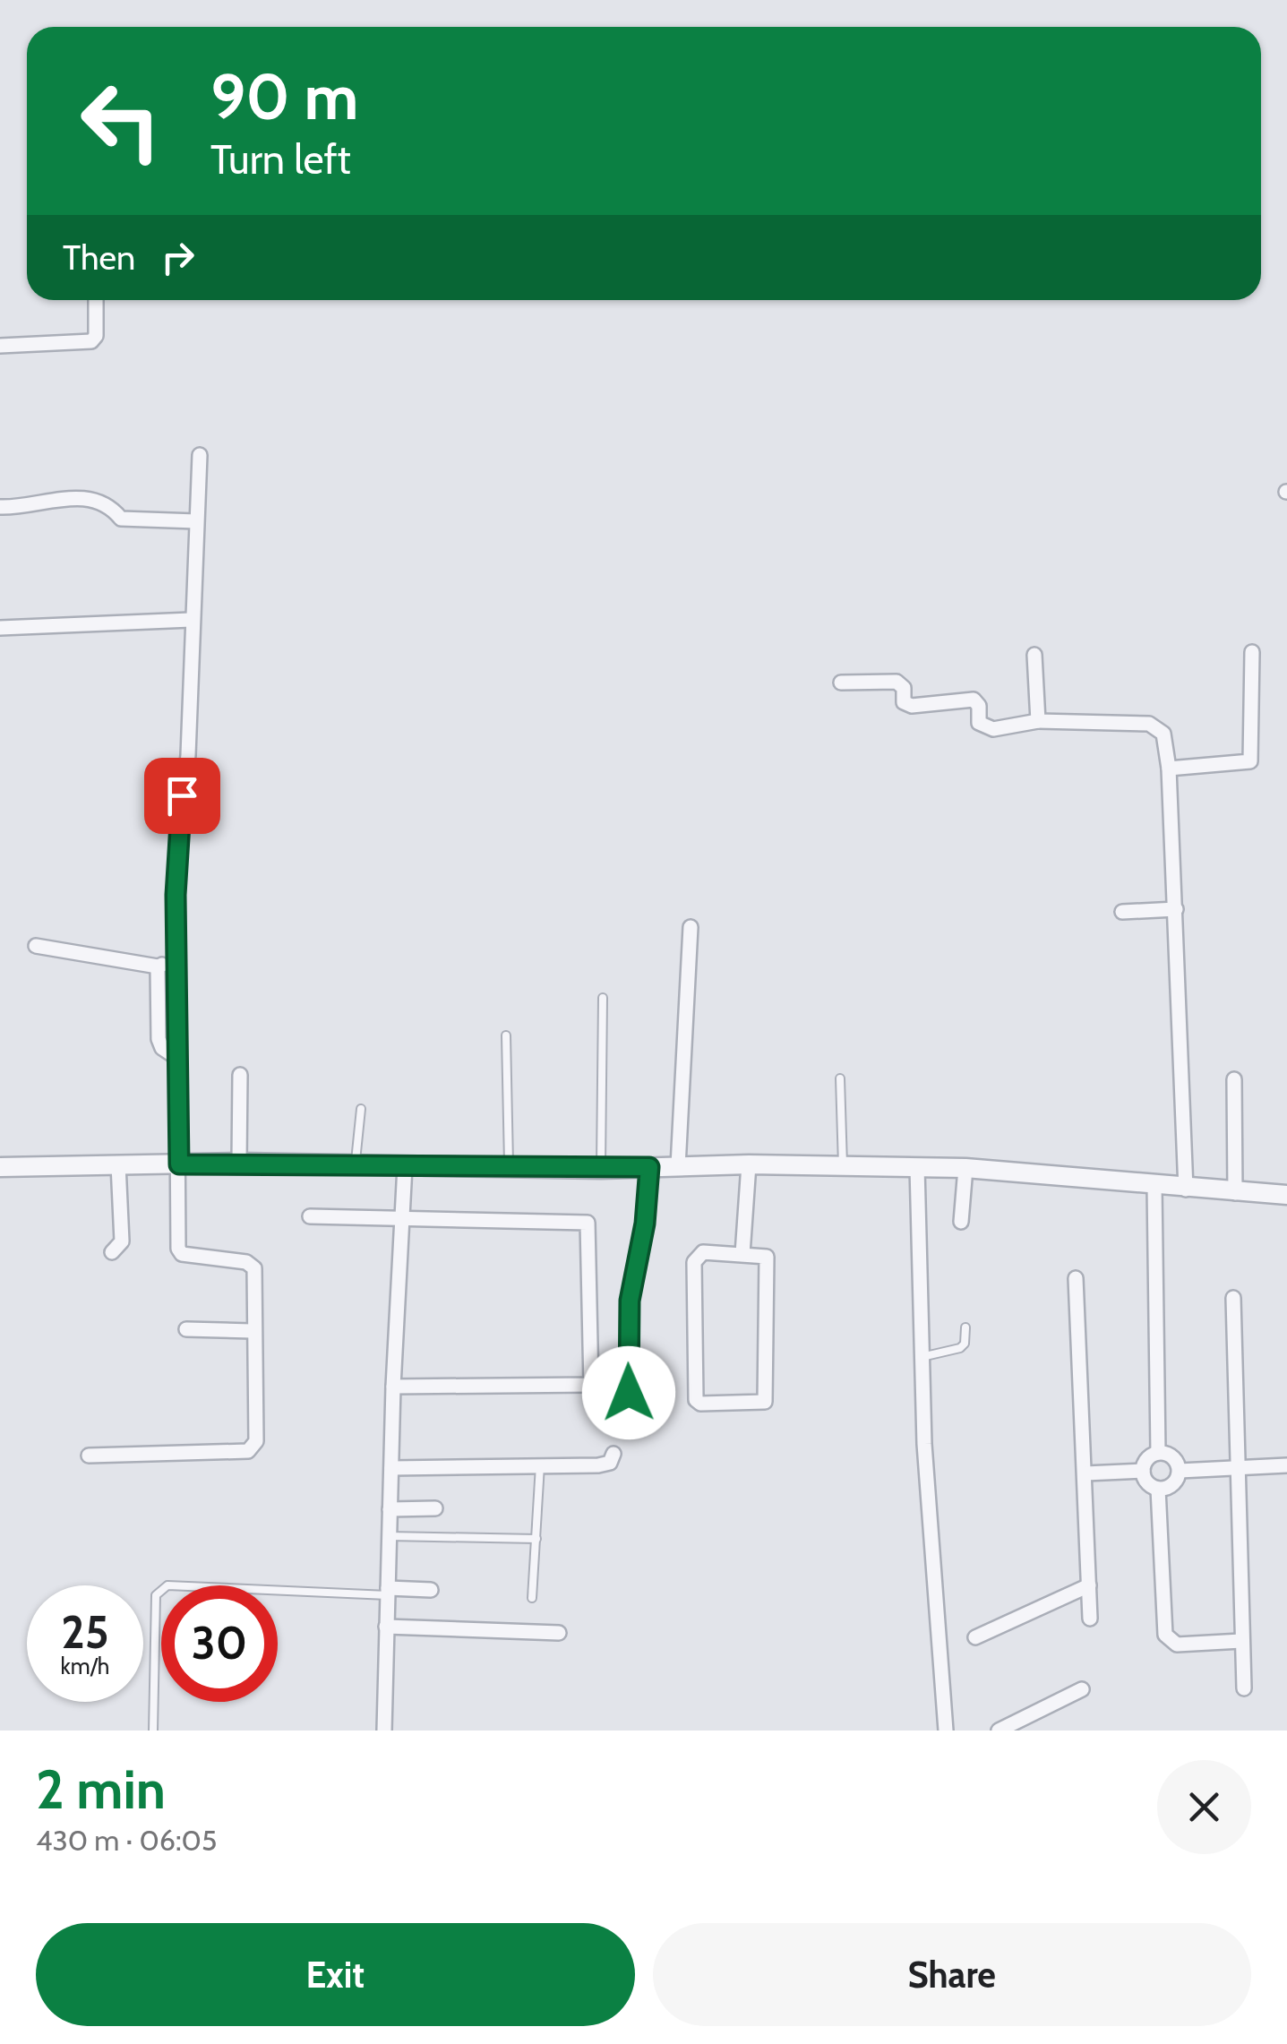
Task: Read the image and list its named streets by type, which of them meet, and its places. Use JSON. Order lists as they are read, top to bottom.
{
  "page": {
    "turn": ["90 m", "Turn left"],
    "then": "Then",
    "speed": "25 km/h",
    "limit": "30",
    "heading": ["2 min", "430 m · 06:05"],
    "buttons": ["Exit", "Share"]
  }
}
